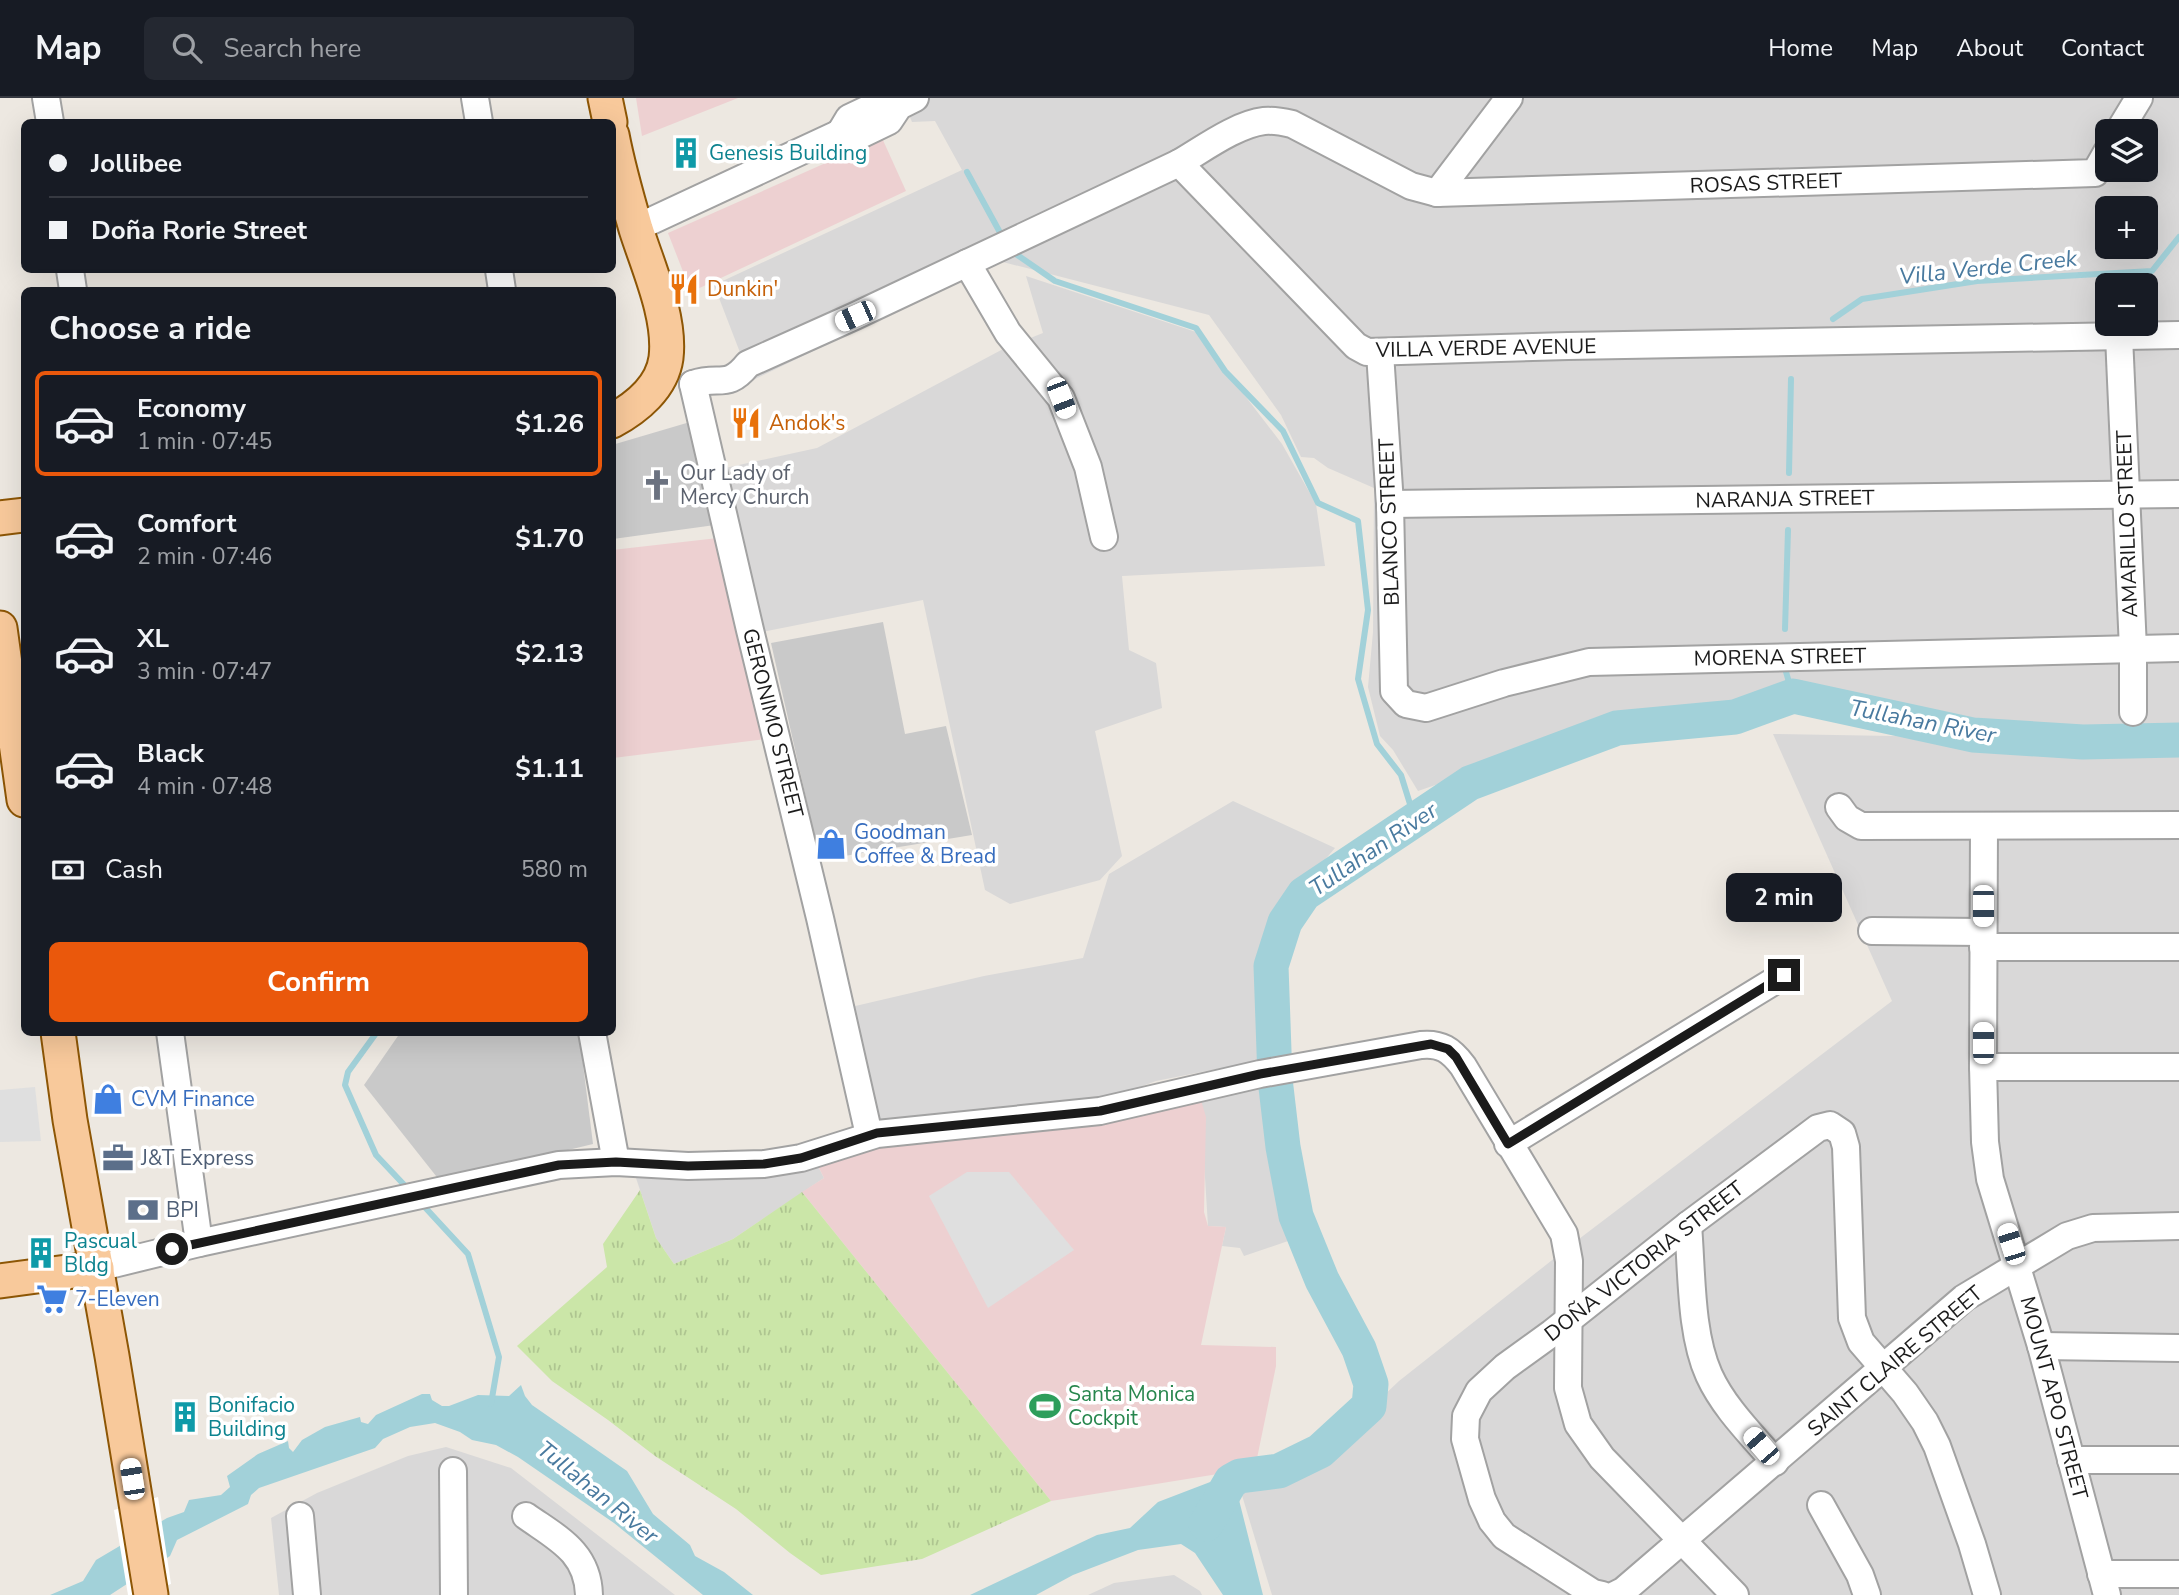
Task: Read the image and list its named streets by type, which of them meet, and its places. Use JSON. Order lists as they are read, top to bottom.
{
  "streets": {
    "street": [
      "ROSAS STREET",
      "VILLA VERDE AVENUE",
      "NARANJA STREET",
      "BLANCO STREET",
      "AMARILLO STREET",
      "MORENA STREET",
      "GERONIMO STREET",
      "DOÑA VICTORIA STREET",
      "SAINT CLAIRE STREET",
      "MOUNT APO STREET"
    ]
  },
  "crossings": [
    ["ROSAS STREET", "VILLA VERDE AVENUE"],
    ["VILLA VERDE AVENUE", "BLANCO STREET"],
    ["VILLA VERDE AVENUE", "AMARILLO STREET"],
    ["NARANJA STREET", "BLANCO STREET"],
    ["NARANJA STREET", "AMARILLO STREET"],
    ["BLANCO STREET", "MORENA STREET"],
    ["AMARILLO STREET", "MORENA STREET"],
    ["DOÑA VICTORIA STREET", "SAINT CLAIRE STREET"],
    ["SAINT CLAIRE STREET", "MOUNT APO STREET"]
  ],
  "water": ["Villa Verde Creek", "Tullahan River"],
  "places": {
    "building": ["Genesis Building", "Pascual Bldg", "Bonifacio Building"],
    "restaurant": ["Dunkin'", "Andok's"],
    "church": ["Our Lady of Mercy Church"],
    "shop": ["Goodman Coffee & Bread", "CVM Finance"],
    "office": ["J&T Express"],
    "bank": ["BPI"],
    "supermarket": ["7-Eleven"],
    "sports": ["Santa Monica Cockpit"]
  },
  "page": {
    "header": "Map",
    "search": "Search here",
    "nav": [
      "Home",
      "Map",
      "About",
      "Contact"
    ],
    "map_buttons": ["+", "−"],
    "banner": ["Jollibee", "Doña Rorie Street"],
    "heading": "Choose a ride",
    "list": [
      {
        "name": "Economy",
        "note": "1 min · 07:45",
        "value": "$1.26"
      },
      {
        "name": "Comfort",
        "note": "2 min · 07:46",
        "value": "$1.70"
      },
      {
        "name": "XL",
        "note": "3 min · 07:47",
        "value": "$2.13"
      },
      {
        "name": "Black",
        "note": "4 min · 07:48",
        "value": "$1.11"
      }
    ],
    "pay": ["Cash", "580 m"],
    "bubble": "2 min",
    "buttons": "Confirm"
  }
}
